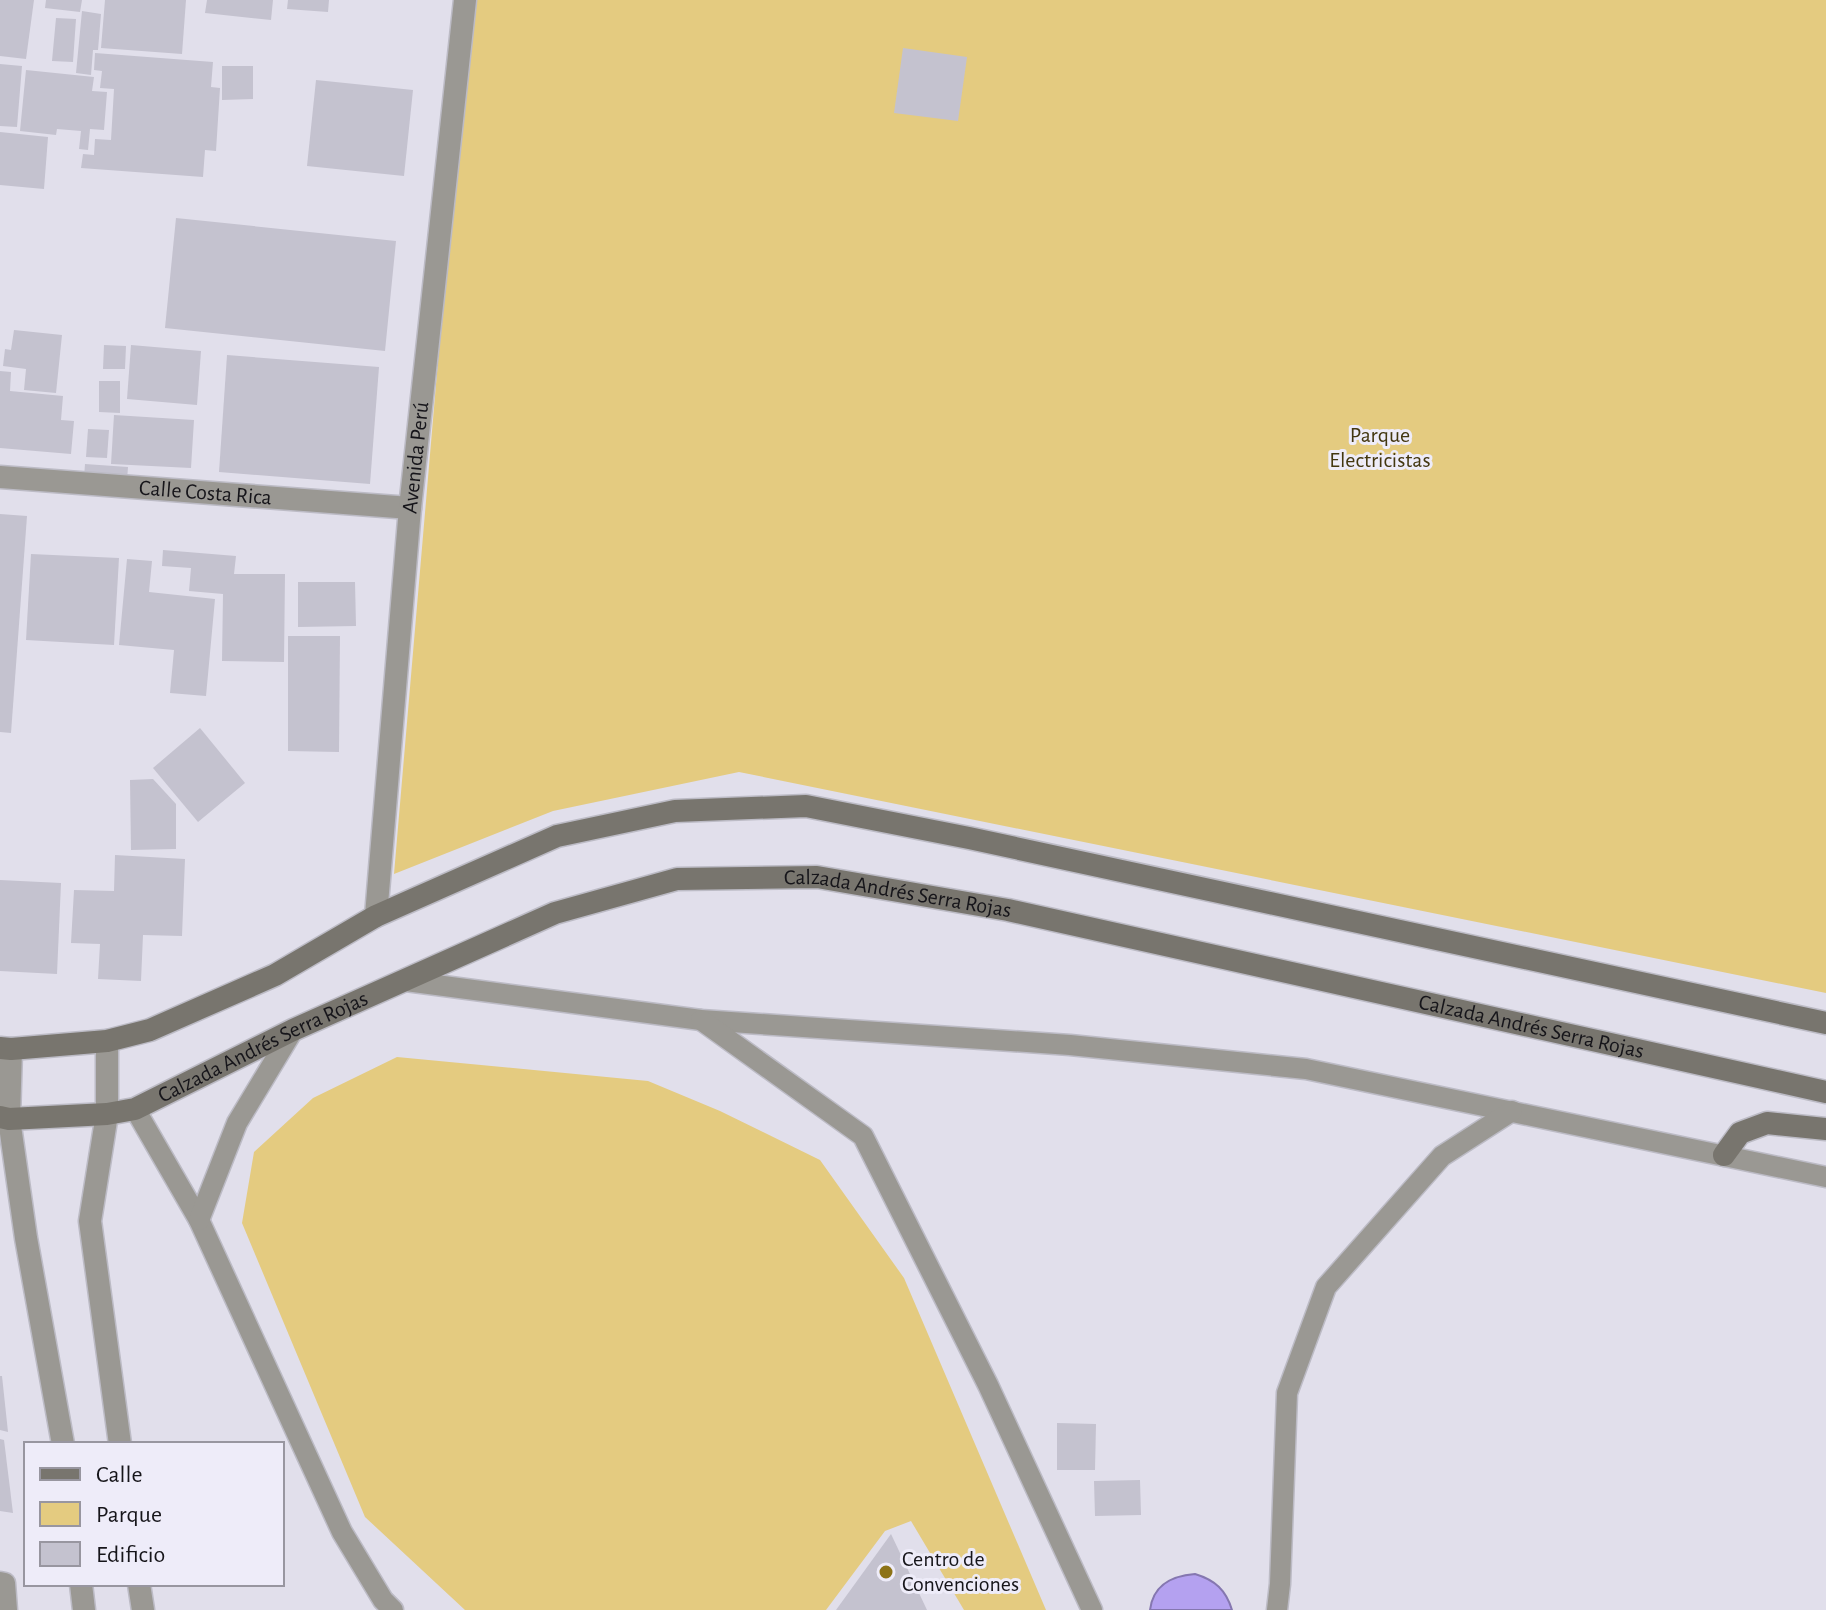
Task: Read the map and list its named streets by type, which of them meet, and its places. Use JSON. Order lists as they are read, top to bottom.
{
  "streets": {
    "main road": ["Calzada Andrés Serra Rojas"],
    "street": ["Avenida Perú", "Calle Costa Rica"]
  },
  "crossings": [
    ["Avenida Perú", "Calle Costa Rica"]
  ],
  "parks": ["Parque Electricistas"],
  "places": ["Centro de Convenciones"],
  "legend": ["Calle", "Parque", "Edificio"]
}
